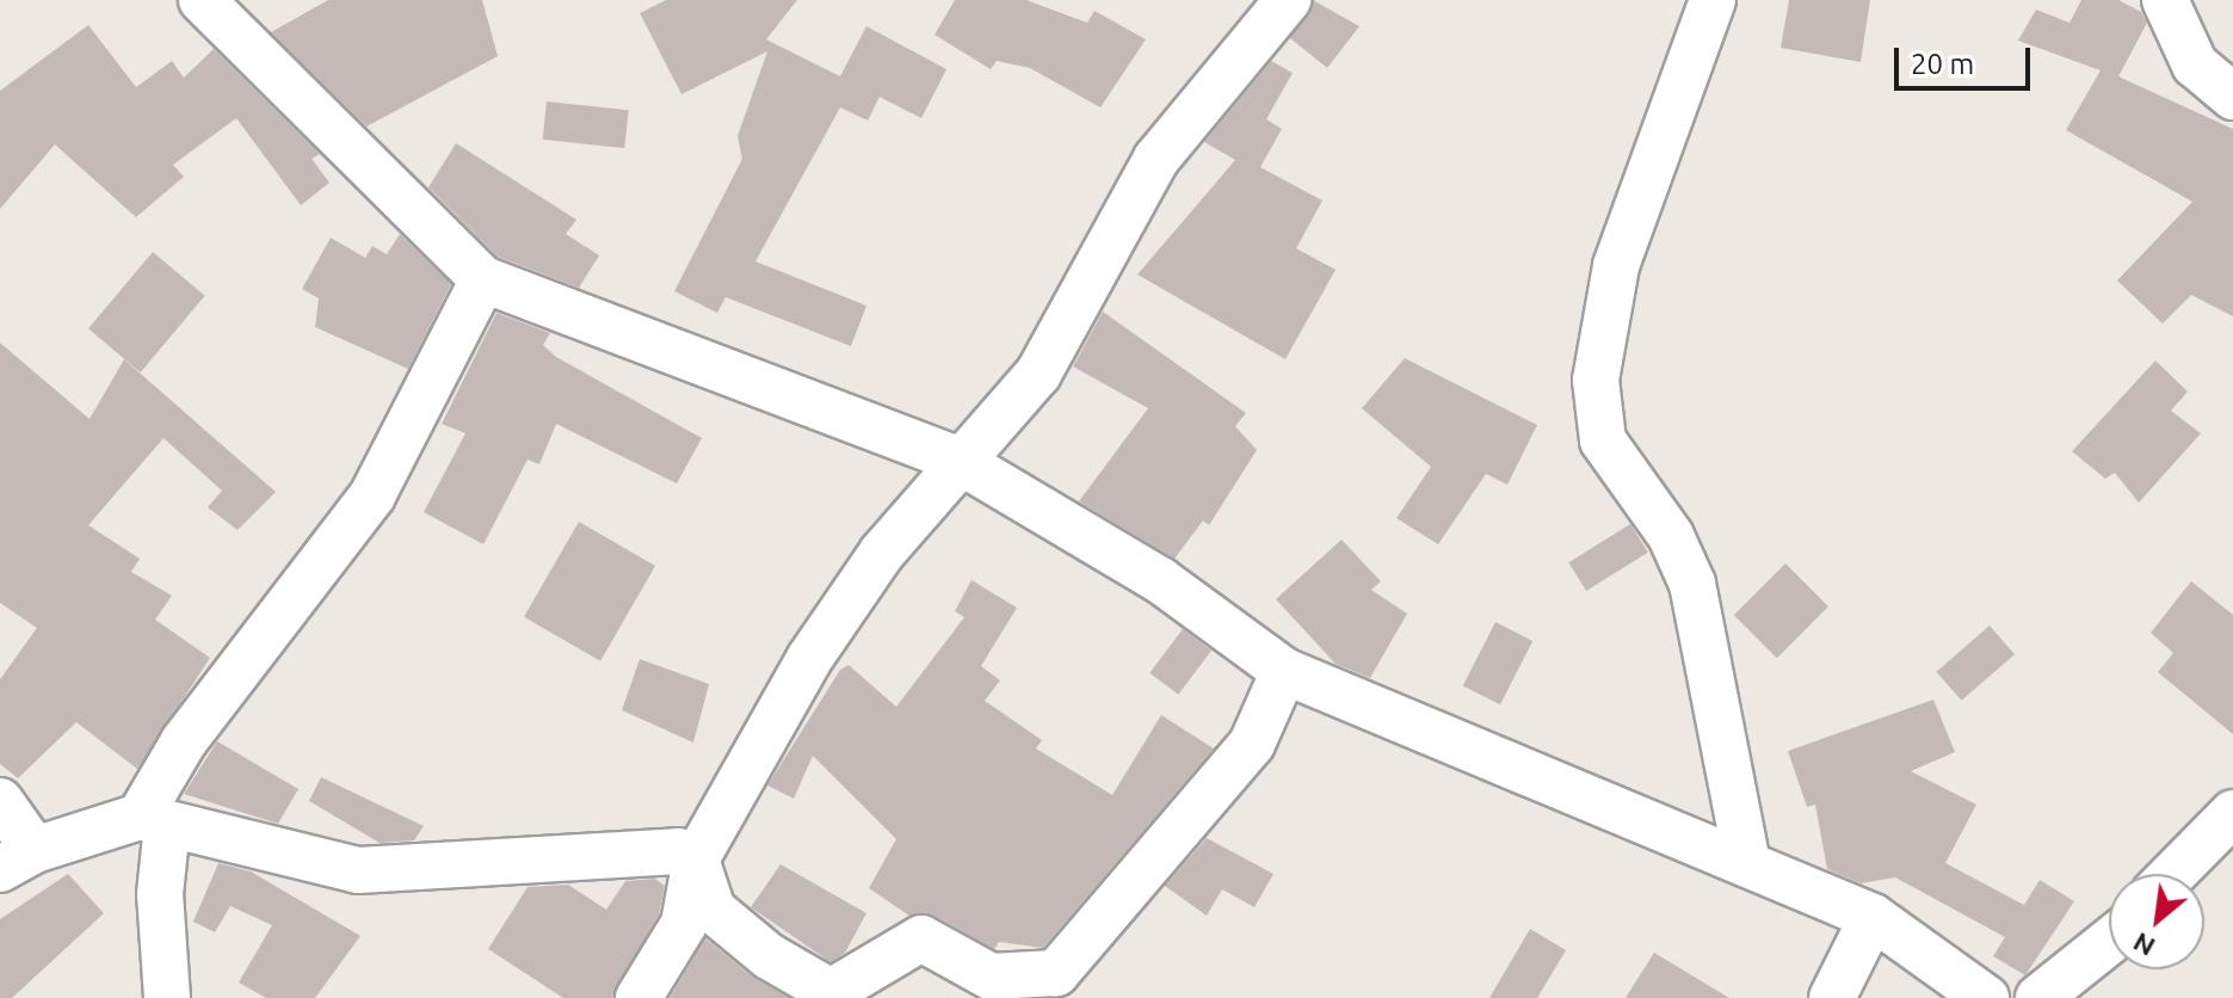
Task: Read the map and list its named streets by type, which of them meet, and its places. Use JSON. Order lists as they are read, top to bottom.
{
  "scale_bar": "20 m",
  "north": "bottom left"
}
